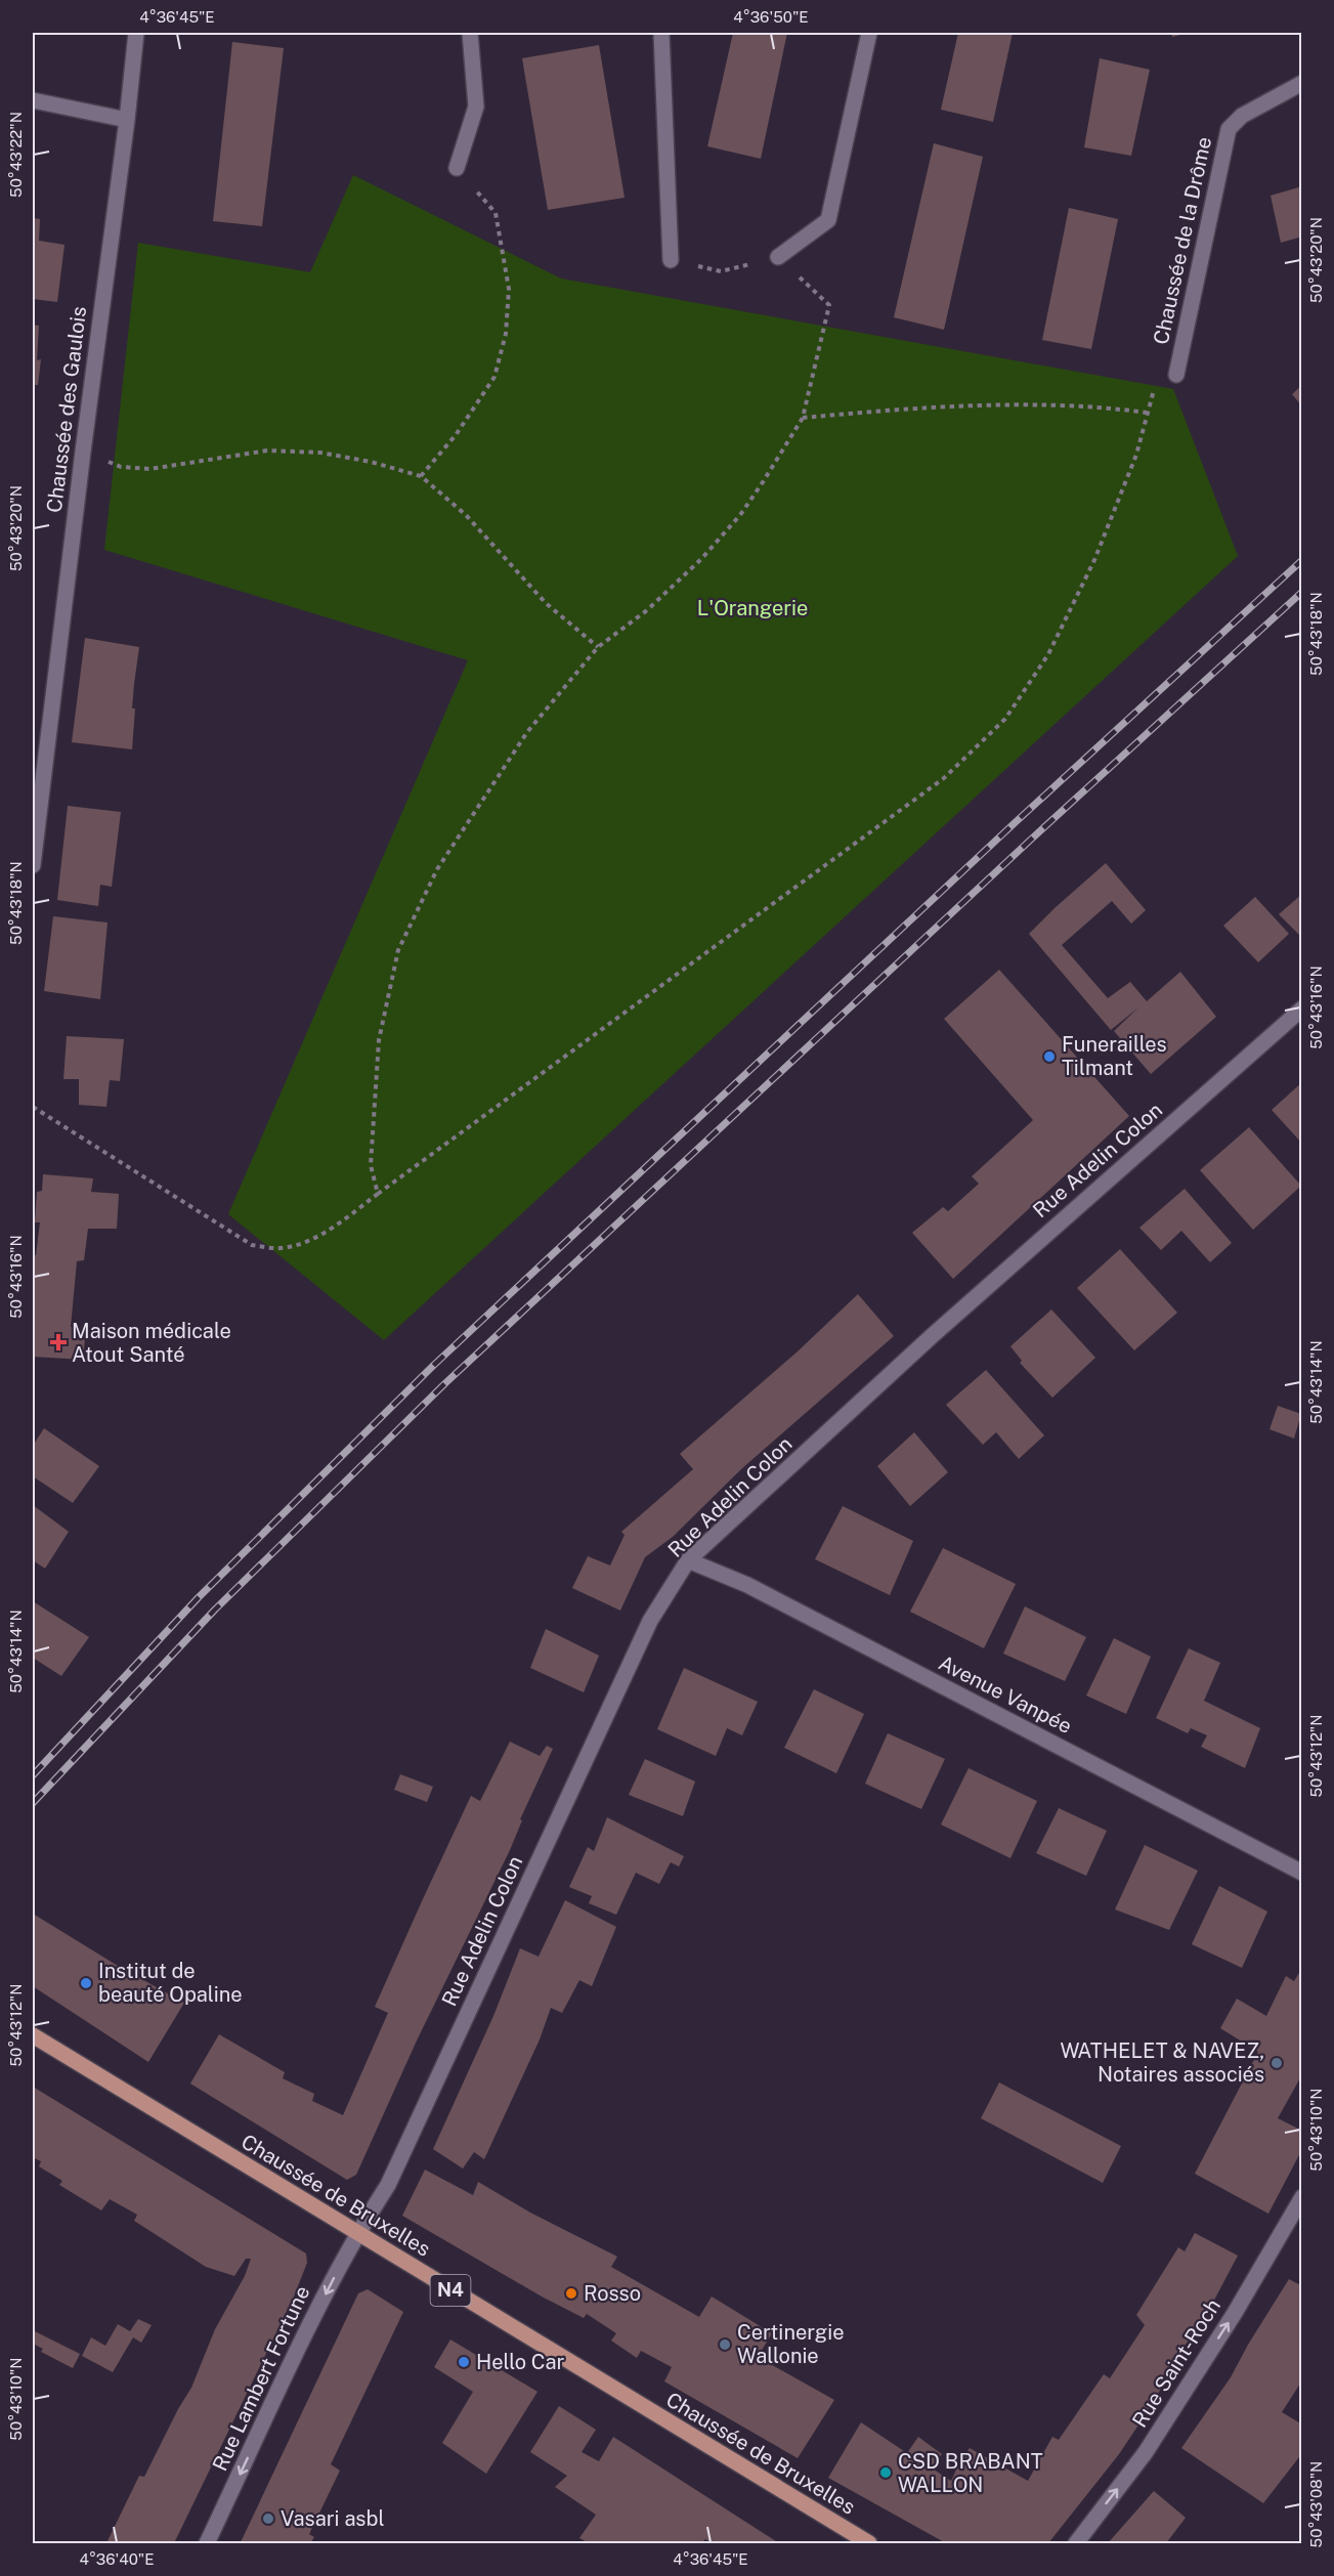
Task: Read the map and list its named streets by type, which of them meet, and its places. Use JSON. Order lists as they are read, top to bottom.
{
  "streets": {
    "main road": ["Chaussée de Bruxelles", "N4"],
    "street": [
      "Chaussée de la Drôme",
      "Chaussée des Gaulois",
      "Rue Adelin Colon",
      "Avenue Vanpée",
      "Rue Saint-Roch",
      "Rue Lambert Fortune"
    ]
  },
  "crossings": [
    ["Rue Adelin Colon", "Avenue Vanpée"],
    ["Rue Adelin Colon", "Chaussée de Bruxelles"],
    ["Rue Adelin Colon", "Rue Lambert Fortune"],
    ["Chaussée de Bruxelles", "Rue Lambert Fortune"]
  ],
  "one_way": ["Rue Saint-Roch", "Rue Lambert Fortune"],
  "parks": ["L'Orangerie"],
  "places": {
    "other": [
      "Funerailles Tilmant",
      "Institut de beauté Opaline",
      "WATHELET & NAVEZ, Notaires associés",
      "Rosso",
      "Certinergie Wallonie",
      "Hello Car",
      "CSD BRABANT WALLON",
      "Vasari asbl"
    ],
    "health": ["Maison médicale Atout Santé"]
  },
  "coordinates": [
    "4°36'45\"E",
    "4°36'50\"E",
    "50°43'22\"N",
    "50°43'20\"N",
    "50°43'18\"N",
    "50°43'16\"N",
    "50°43'14\"N",
    "50°43'12\"N",
    "50°43'10\"N",
    "50°43'08\"N",
    "4°36'40\"E"
  ]
}
